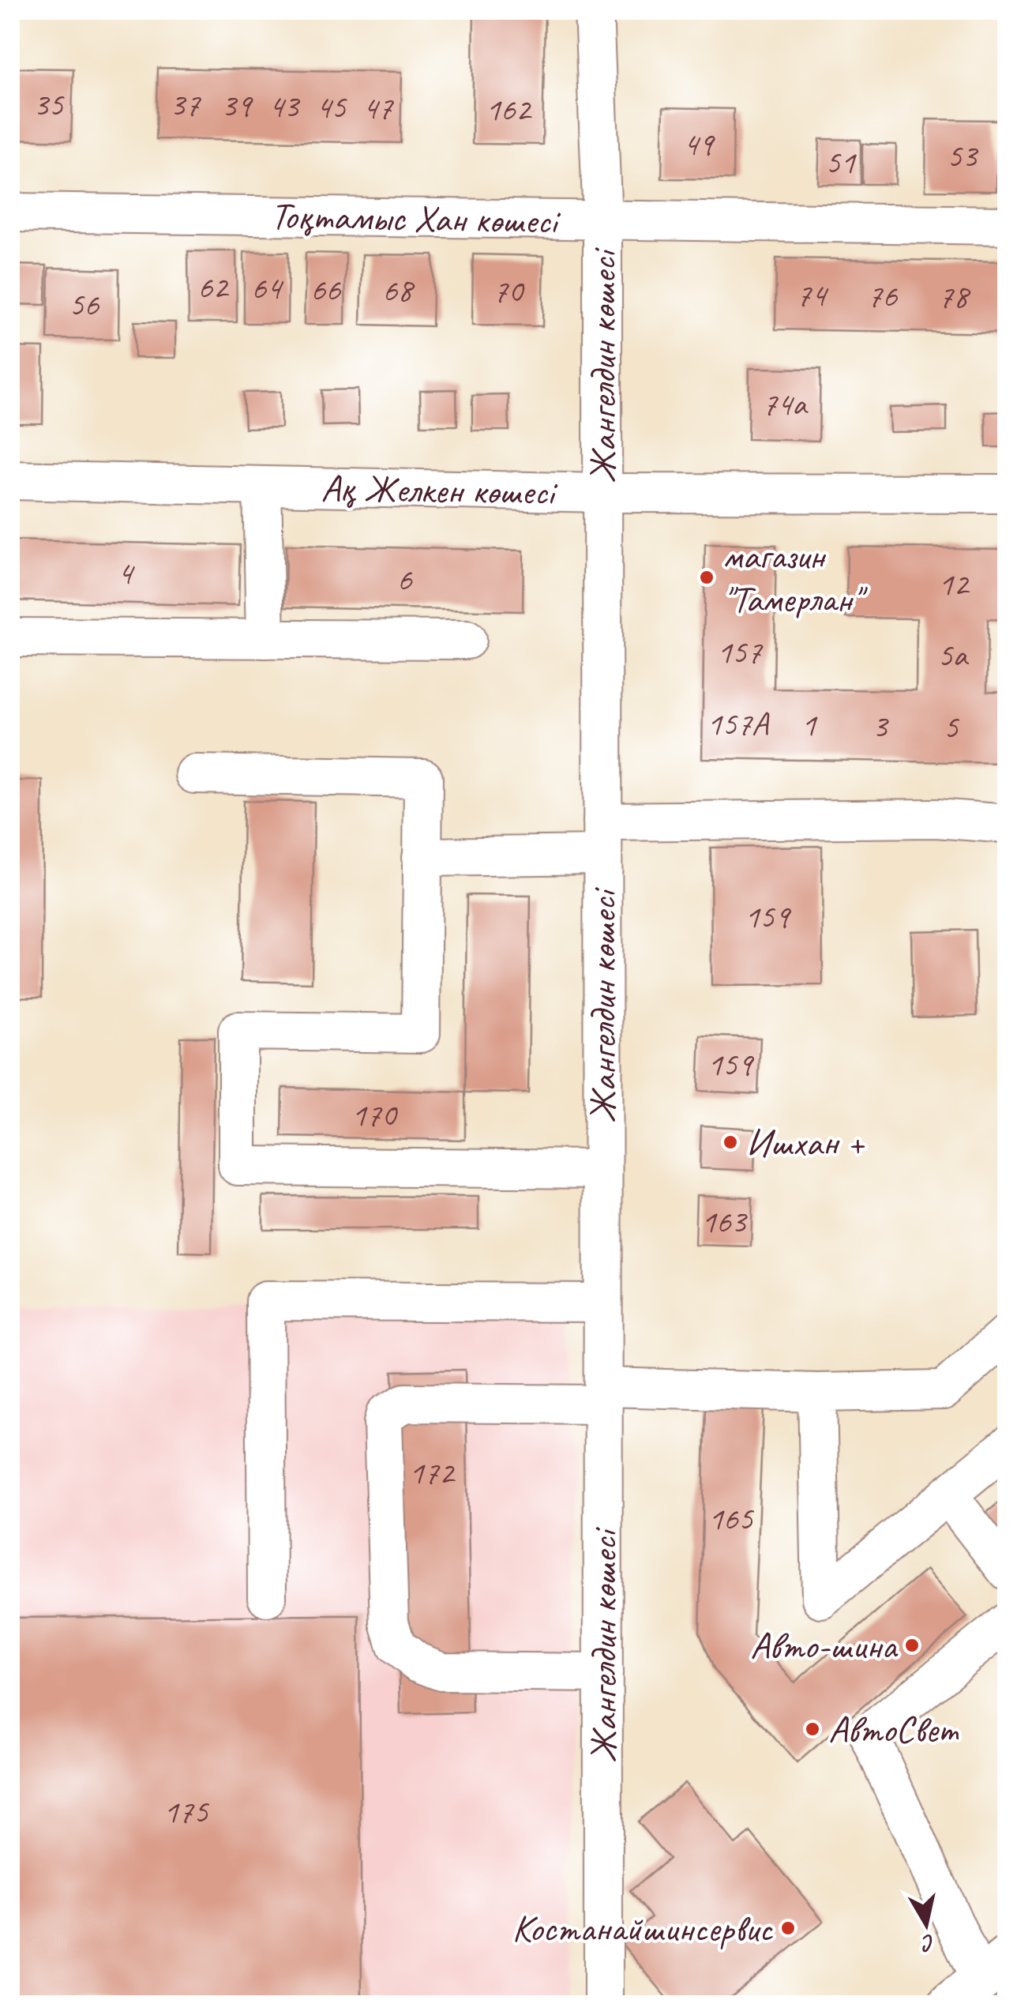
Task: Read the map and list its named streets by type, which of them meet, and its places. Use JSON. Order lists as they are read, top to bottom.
{
  "streets": {
    "street": ["Тоқтамыс Хан көшесі", "Жангелдин көшесі", "Ақ Желкен көшесі"]
  },
  "crossings": [
    ["Тоқтамыс Хан көшесі", "Жангелдин көшесі"],
    ["Жангелдин көшесі", "Ақ Желкен көшесі"]
  ],
  "places": [
    "магазин \"Тамерлан\"",
    "Ишхан +",
    "Авто-шина",
    "АвтоСвет",
    "Костанайшинсервис"
  ],
  "house_numbers": [
    "35",
    "37",
    "39",
    "43",
    "45",
    "47",
    "162",
    "49",
    "53",
    "51",
    "62",
    "64",
    "66",
    "68",
    "70",
    "74",
    "76",
    "78",
    "56",
    "74а",
    "4",
    "6",
    "12",
    "157",
    "5а",
    "157А",
    "1",
    "3",
    "5",
    "159",
    "159",
    "170",
    "163",
    "172",
    "165",
    "175"
  ],
  "north": "bottom"
}
